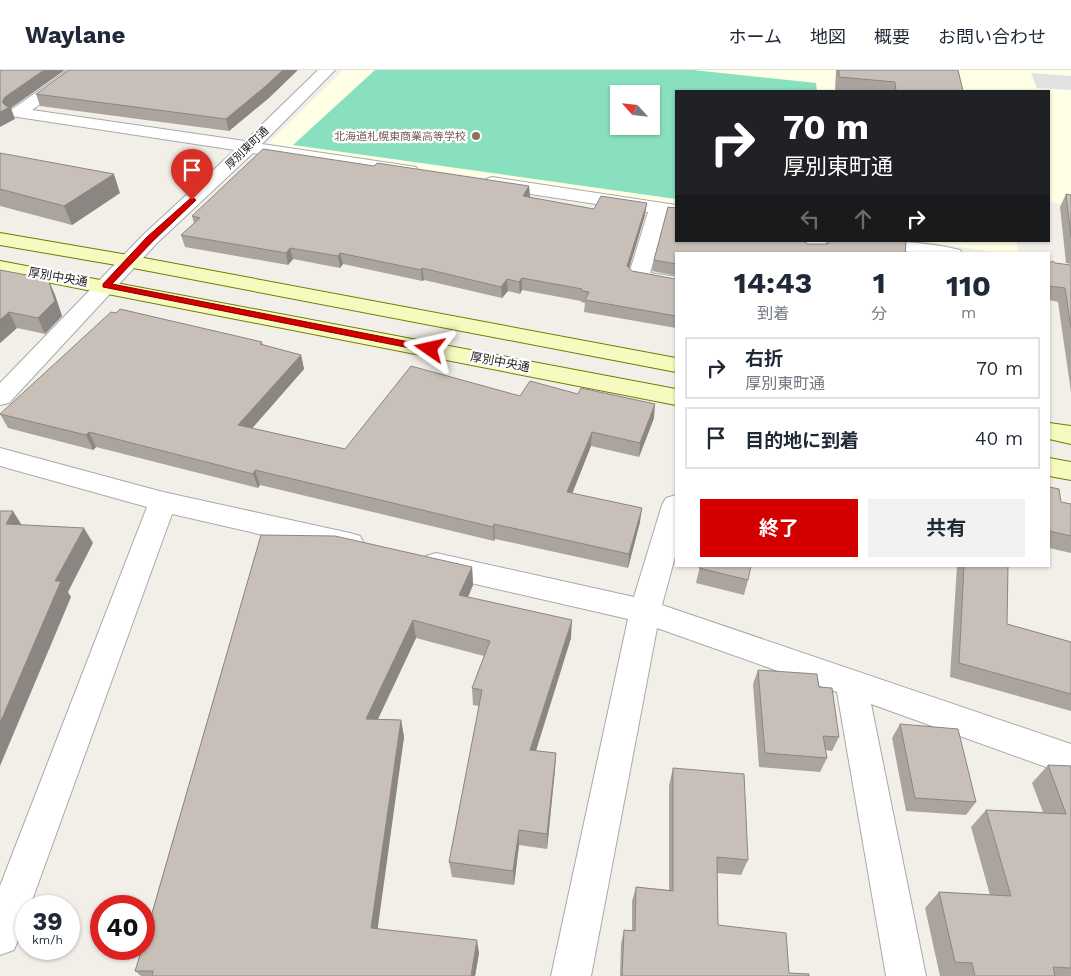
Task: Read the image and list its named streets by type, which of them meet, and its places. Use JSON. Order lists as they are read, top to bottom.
{
  "streets": {
    "street": ["厚別東町通", "厚別中央通"]
  },
  "crossings": [
    ["厚別東町通", "厚別中央通"]
  ],
  "places": ["北海道札幌東商業高等学校"],
  "north": "top left",
  "page": {
    "header": "Waylane",
    "nav": [
      "ホーム",
      "地図",
      "概要",
      "お問い合わせ"
    ],
    "turn": ["70 m", "厚別東町通"],
    "eta": [
      "14:43",
      "到着",
      "1",
      "分",
      "110",
      "m"
    ],
    "list": [
      {
        "name": "右折",
        "note": "厚別東町通",
        "value": "70 m"
      },
      {
        "name": "目的地に到着",
        "value": "40 m"
      }
    ],
    "buttons": ["終了", "共有"],
    "speed": "39 km/h",
    "limit": "40"
  }
}
